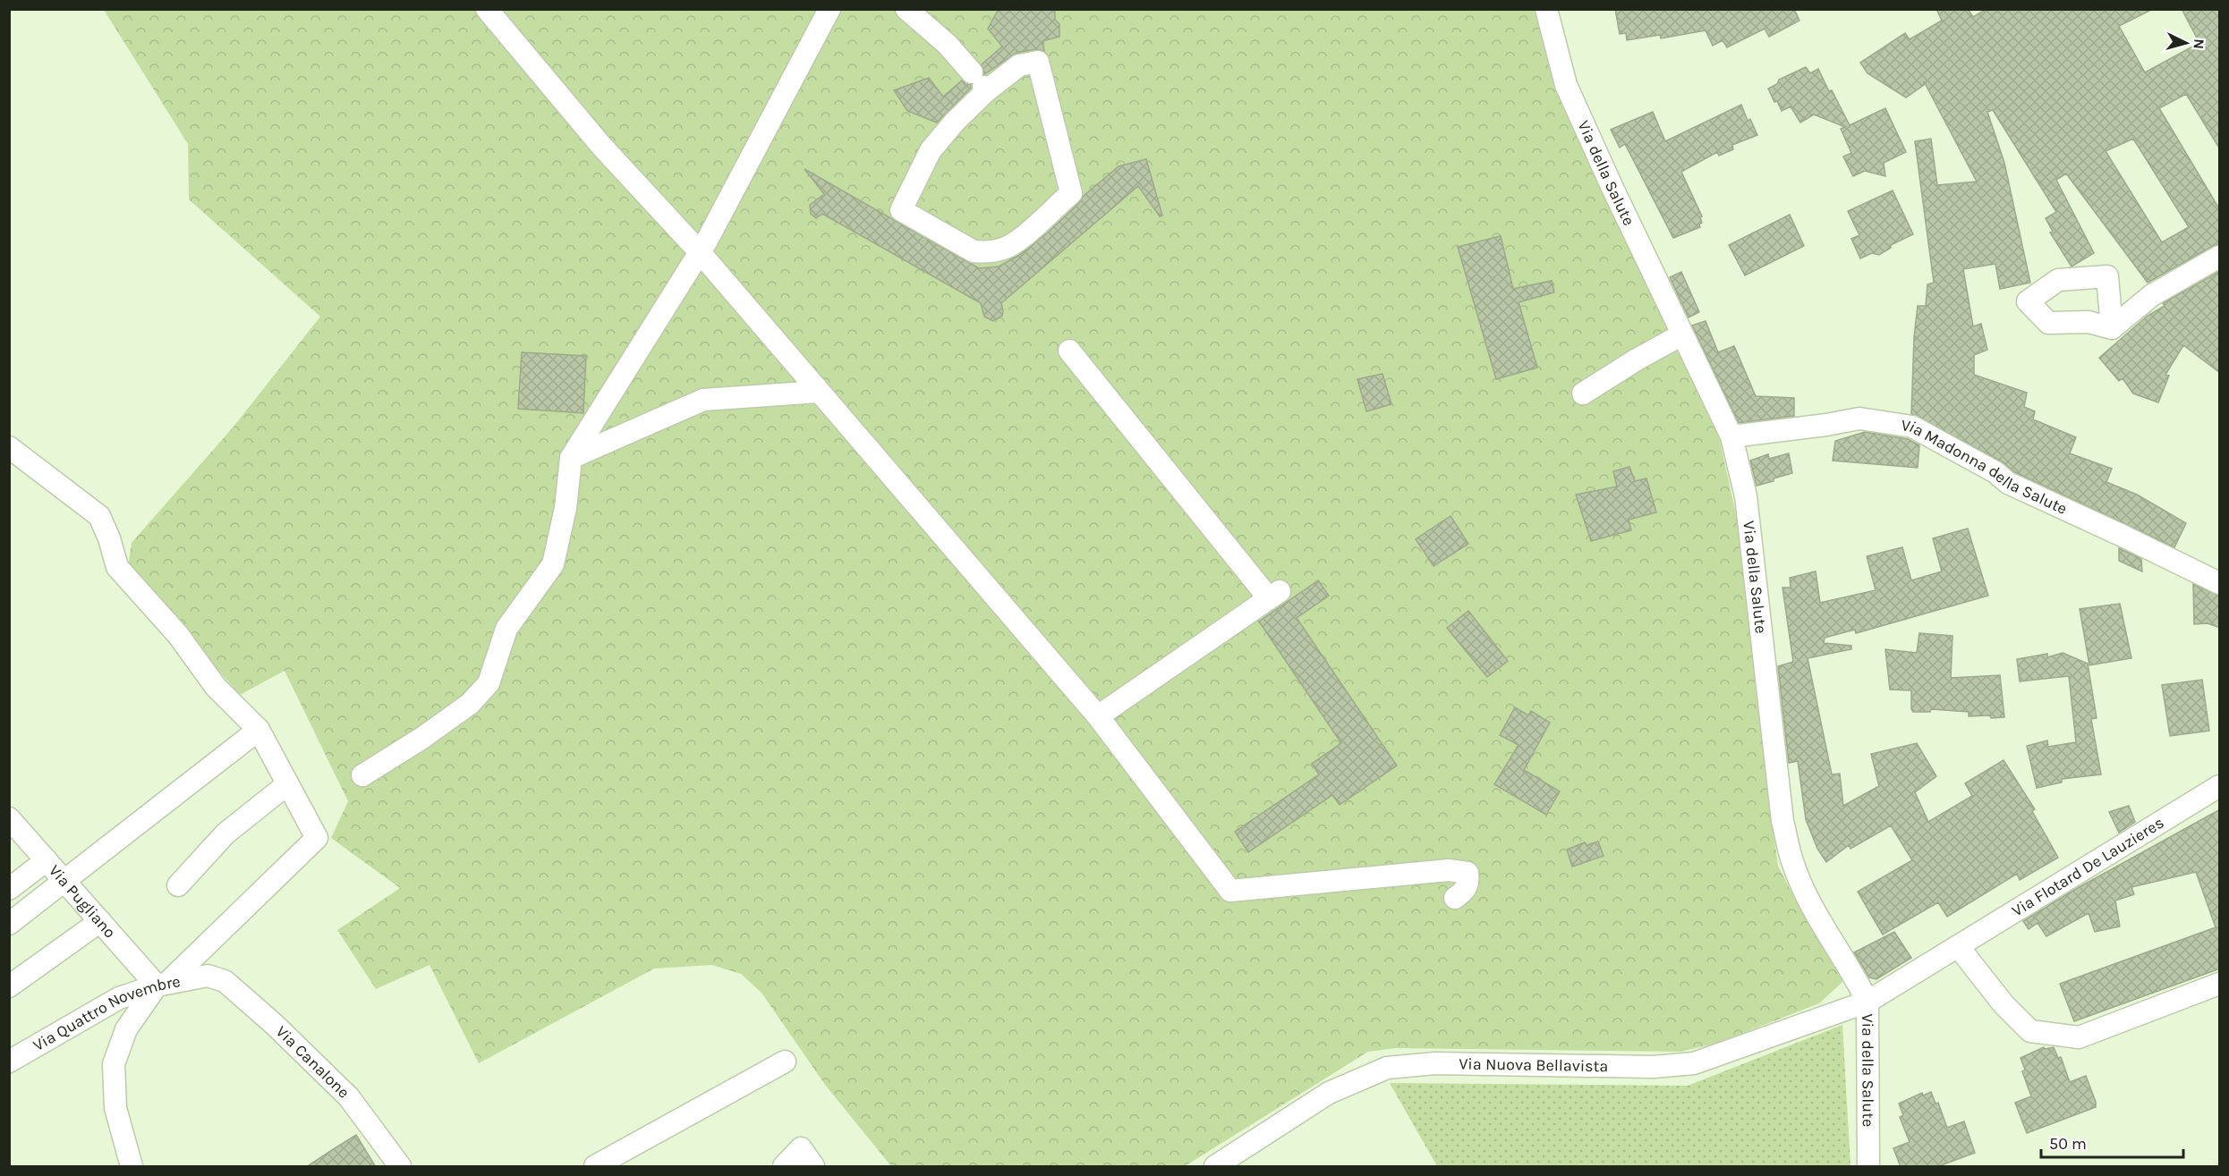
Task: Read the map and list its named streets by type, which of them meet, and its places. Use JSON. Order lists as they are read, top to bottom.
{
  "streets": {
    "street": [
      "Via della Salute",
      "Via Madonna della Salute",
      "Via Flotard De Lauzieres",
      "Via Pugliano",
      "Via Quattro Novembre",
      "Via Canalone",
      "Via Nuova Bellavista"
    ]
  },
  "crossings": [
    ["Via della Salute", "Via Madonna della Salute"],
    ["Via della Salute", "Via Flotard De Lauzieres"],
    ["Via della Salute", "Via Nuova Bellavista"],
    ["Via Flotard De Lauzieres", "Via Nuova Bellavista"],
    ["Via Pugliano", "Via Quattro Novembre"],
    ["Via Quattro Novembre", "Via Canalone"]
  ],
  "scale_bar": "50 m",
  "north": "right"
}
